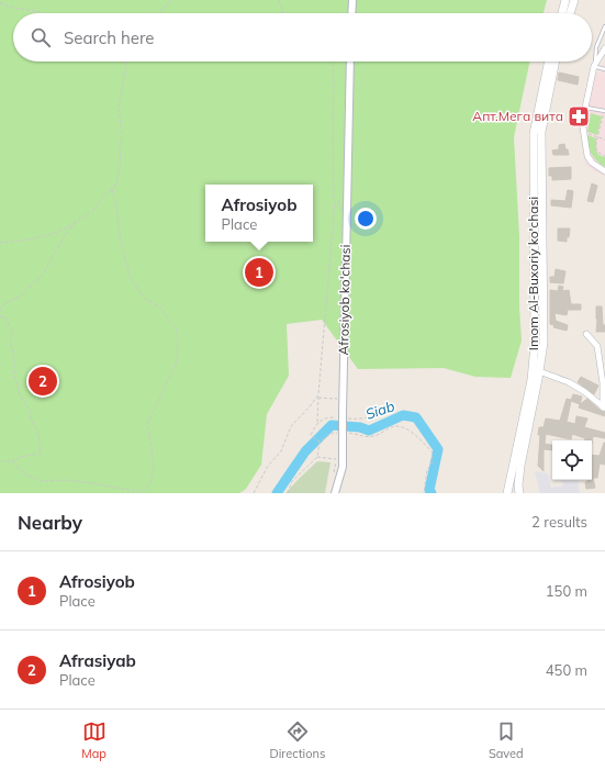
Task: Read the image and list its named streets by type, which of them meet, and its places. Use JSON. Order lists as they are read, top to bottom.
{
  "streets": {
    "main road": ["Imom Al-Buxoriy ko'chasi"],
    "street": ["Afrosiyob ko'chasi"]
  },
  "water": ["Siab"],
  "places": {
    "pharmacy": ["Апт.Мега вита"]
  },
  "page": {
    "search": "Search here",
    "popup": ["Afrosiyob", "Place"],
    "pins": ["1", "2"],
    "heading": ["Nearby", "2 results"],
    "list": [
      {
        "mark": "1",
        "name": "Afrosiyob",
        "note": "Place",
        "value": "150 m"
      },
      {
        "mark": "2",
        "name": "Afrasiyab",
        "note": "Place",
        "value": "450 m"
      }
    ],
    "nav": ["Map", "Directions", "Saved"]
  }
}
